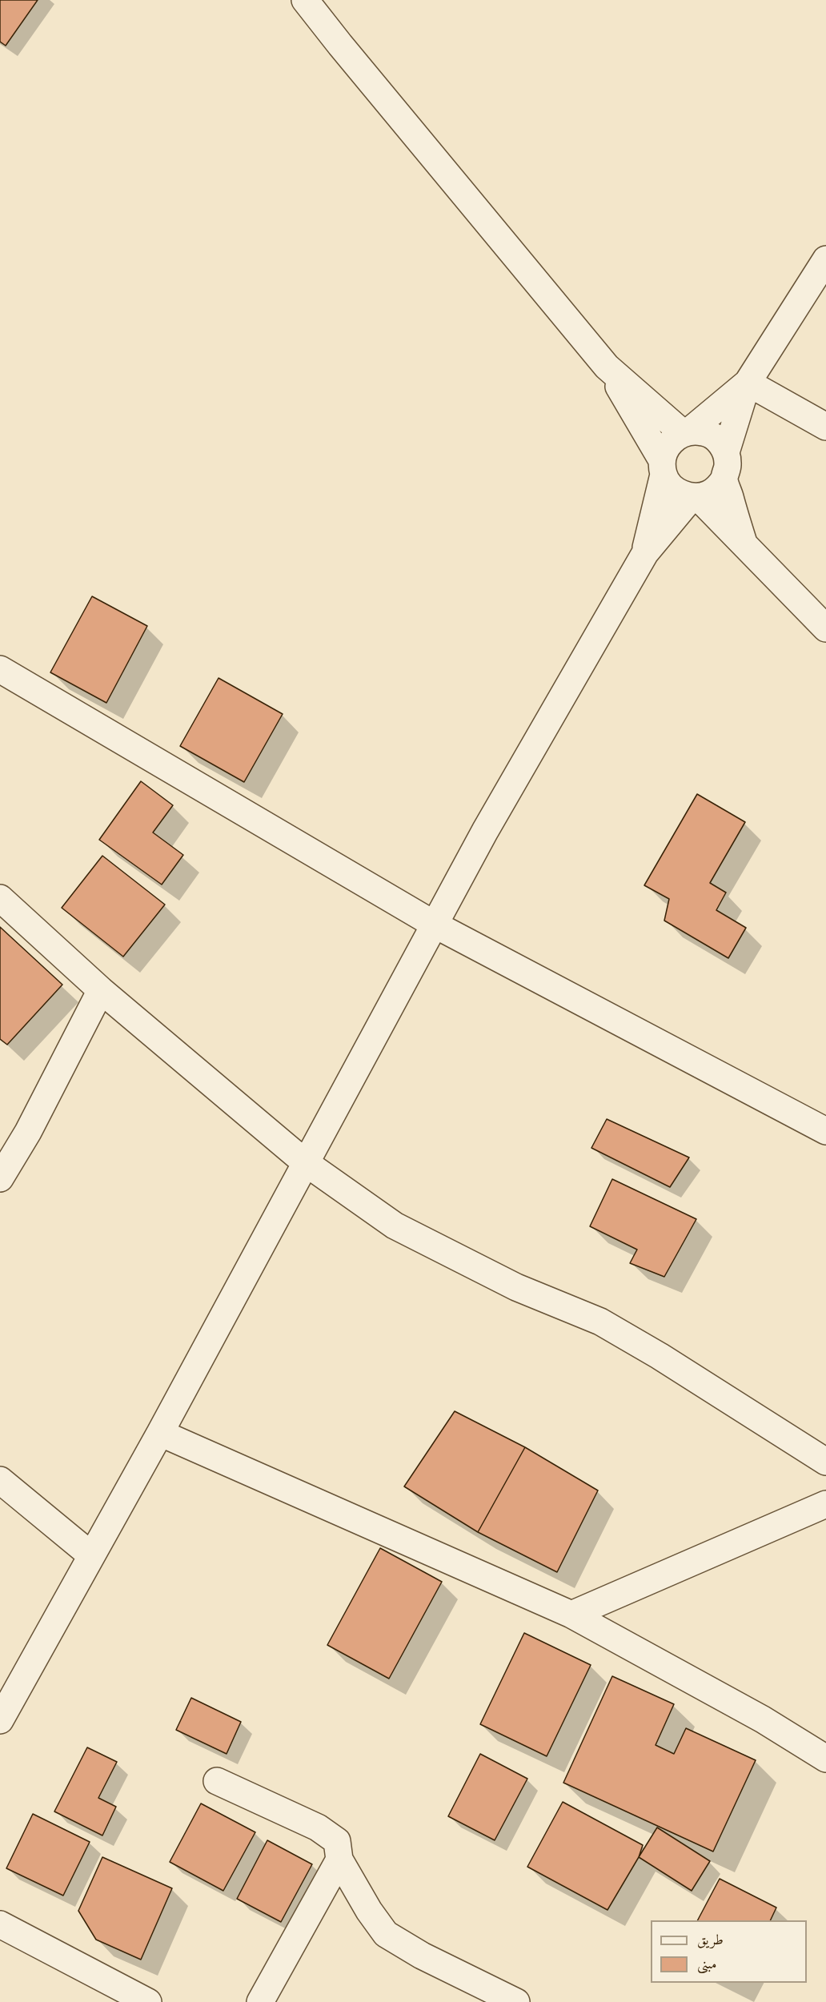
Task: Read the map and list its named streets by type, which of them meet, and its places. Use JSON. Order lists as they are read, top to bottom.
{
  "legend": ["طريق", "مبنى"]
}
